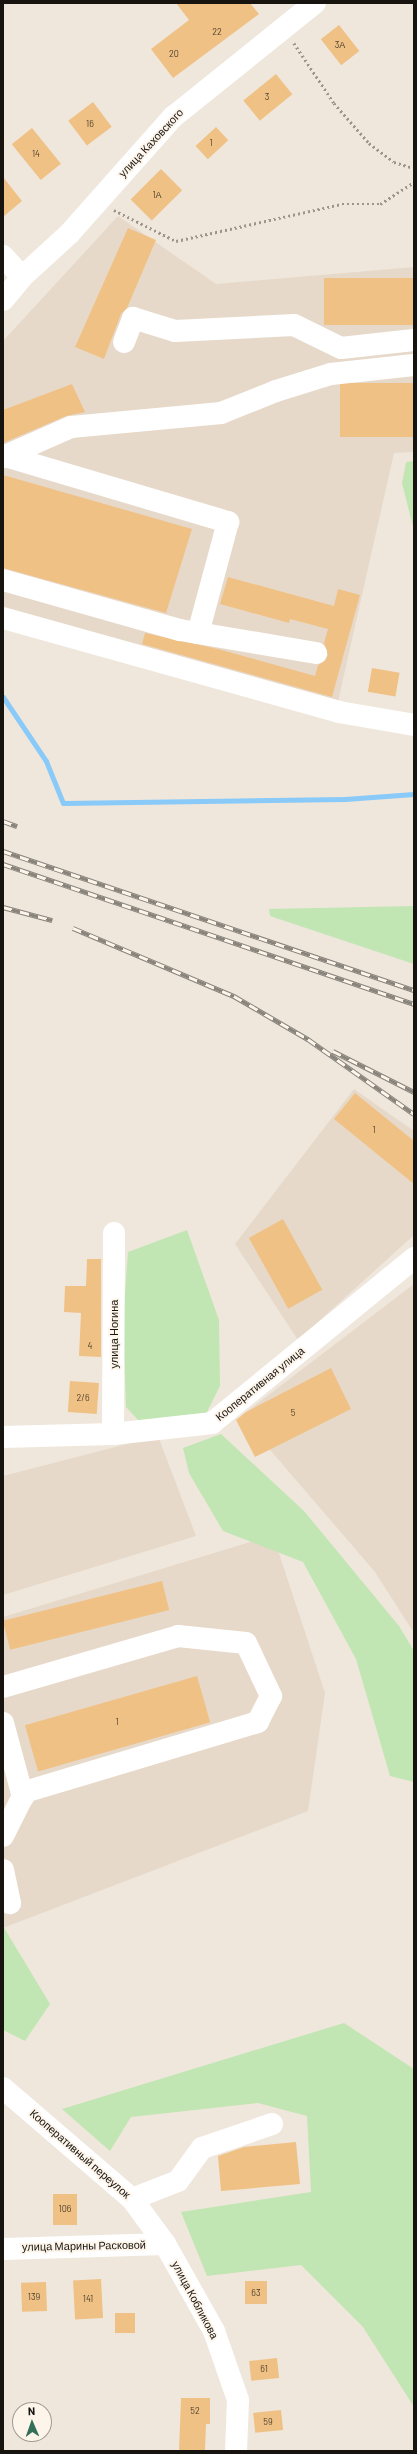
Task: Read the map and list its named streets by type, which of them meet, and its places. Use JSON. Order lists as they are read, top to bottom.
{
  "streets": {
    "street": [
      "улица Каховского",
      "улица Ногина",
      "Кооперативная улица",
      "Кооперативный переулок",
      "улица Марины Расковой",
      "улица Кобликова"
    ]
  },
  "crossings": [
    ["улица Ногина", "Кооперативная улица"],
    ["Кооперативный переулок", "улица Марины Расковой"],
    ["Кооперативный переулок", "улица Кобликова"],
    ["улица Марины Расковой", "улица Кобликова"]
  ],
  "house_numbers": [
    "22",
    "3А",
    "20",
    "3",
    "16",
    "1",
    "14",
    "1А",
    "1",
    "4",
    "2/6",
    "5",
    "1",
    "106",
    "63",
    "139",
    "141",
    "61",
    "52",
    "59"
  ],
  "north": "top"
}
